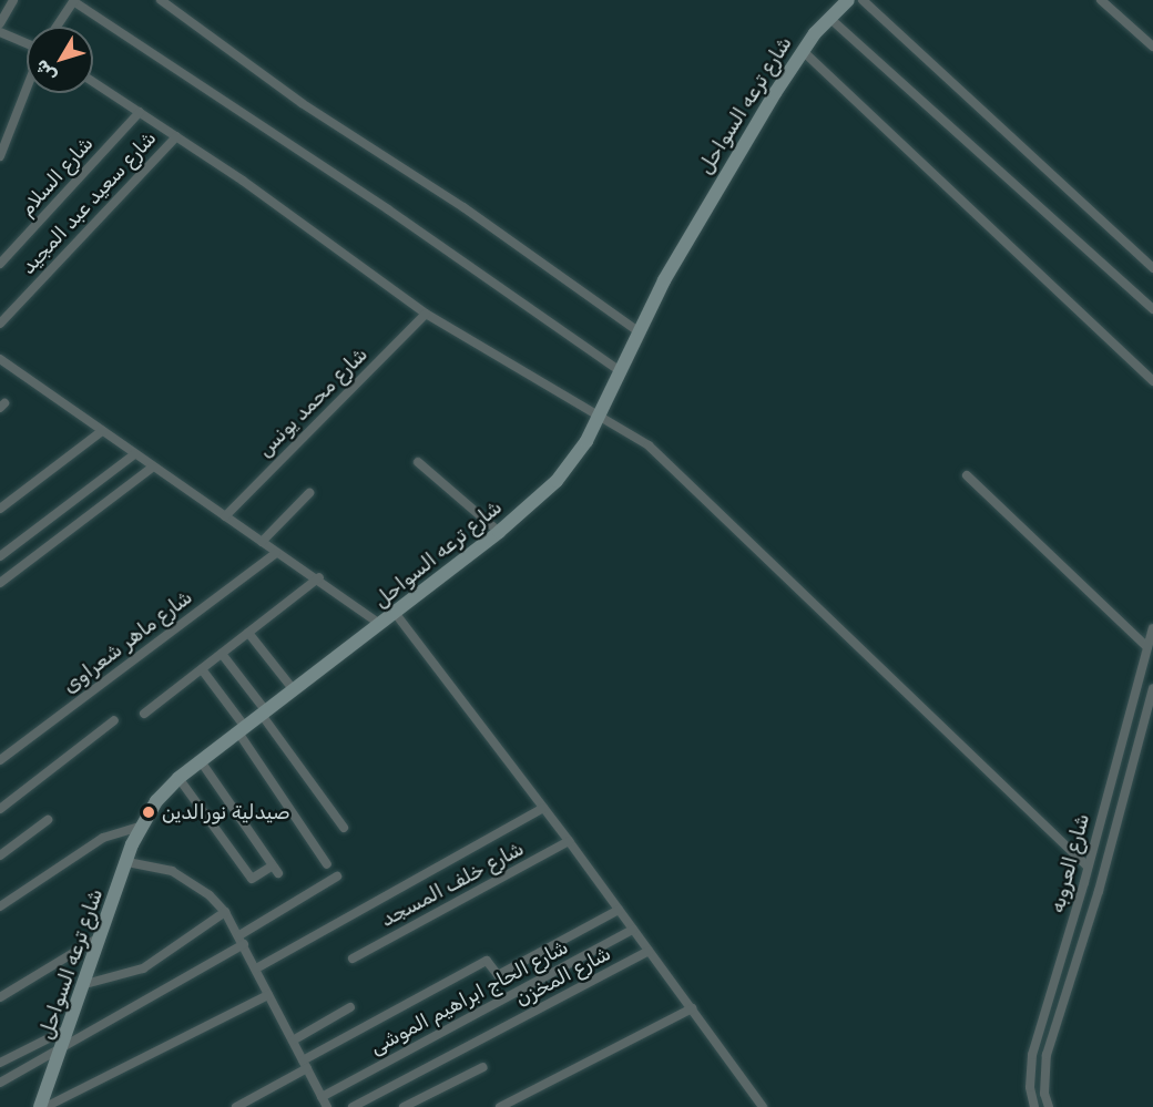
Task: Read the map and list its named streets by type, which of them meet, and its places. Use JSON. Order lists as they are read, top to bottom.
{
  "streets": {
    "main road": ["شارع ترعه السواحل"],
    "street": [
      "شارع السلام",
      "شارع سعيد عبد المجيد",
      "شارع محمد يونس",
      "شارع ماهر شعراوى",
      "شارع العروبه",
      "شارع خلف المسجد",
      "شارع المخزن",
      "شارع الحاج ابراهيم الموشى"
    ]
  },
  "places": ["صيدلية نورالدين"],
  "north": "bottom left"
}
